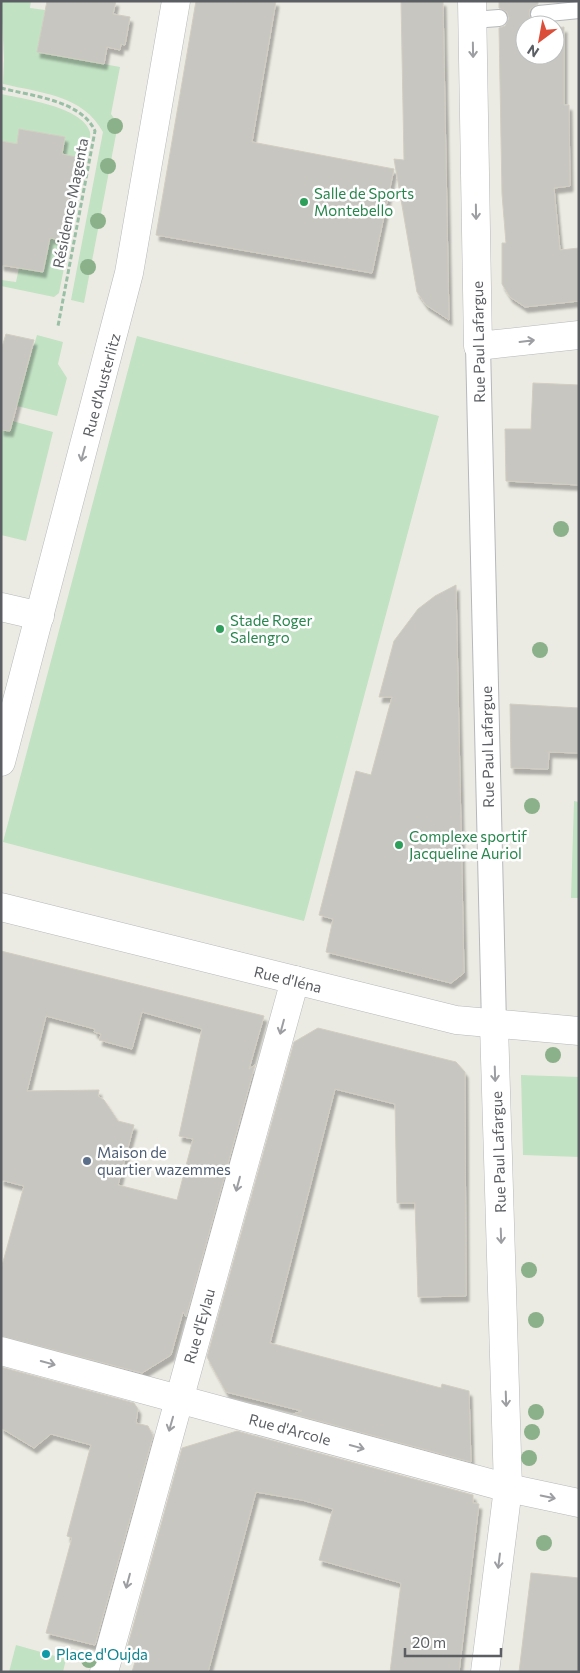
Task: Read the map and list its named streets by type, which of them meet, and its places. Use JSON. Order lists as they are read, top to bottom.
{
  "streets": {
    "street": [
      "Rue Paul Lafargue",
      "Rue d'Austerlitz",
      "Rue d'Iéna",
      "Rue d'Eylau",
      "Rue d'Arcole"
    ],
    "path": ["Résidence Magenta"]
  },
  "crossings": [
    ["Rue Paul Lafargue", "Rue d'Iéna"],
    ["Rue Paul Lafargue", "Rue d'Arcole"],
    ["Rue d'Iéna", "Rue d'Eylau"],
    ["Rue d'Eylau", "Rue d'Arcole"]
  ],
  "one_way": [
    "Rue Paul Lafargue",
    "Rue d'Austerlitz",
    "Rue d'Eylau",
    "Rue d'Arcole"
  ],
  "places": [
    "Salle de Sports Montebello",
    "Stade Roger Salengro",
    "Complexe sportif Jacqueline Auriol",
    "Maison de quartier wazemmes",
    "Place d'Oujda"
  ],
  "scale_bar": "20 m",
  "north": "bottom left"
}
